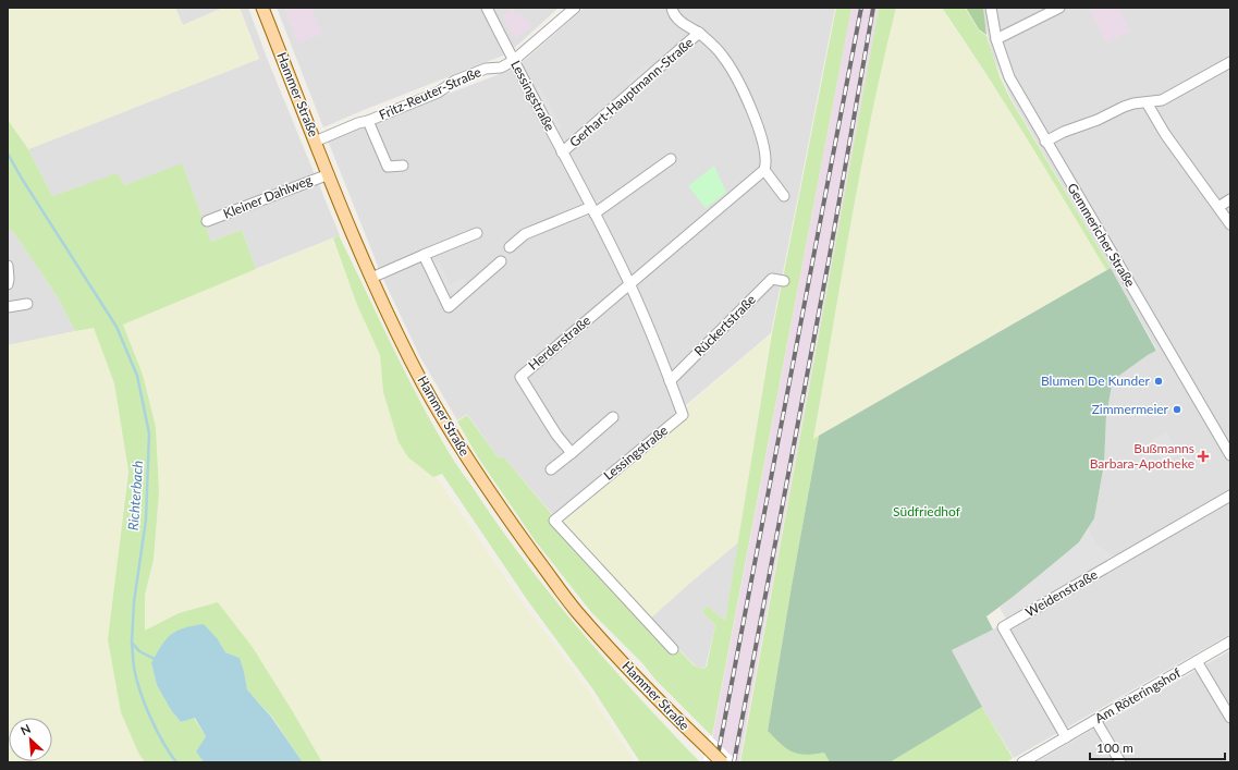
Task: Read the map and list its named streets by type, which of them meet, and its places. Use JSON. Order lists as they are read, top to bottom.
{
  "streets": {
    "main road": ["Hammer Straße"],
    "street": [
      "Gerhart-Hauptmann-Straße",
      "Fritz-Reuter-Straße",
      "Lessingstraße",
      "Kleiner Dahlweg",
      "Gemmericher Straße",
      "Rückertstraße",
      "Herderstraße",
      "Weidenstraße",
      "Am Röteringshof"
    ]
  },
  "crossings": [
    ["Gerhart-Hauptmann-Straße", "Lessingstraße"],
    ["Fritz-Reuter-Straße", "Hammer Straße"],
    ["Fritz-Reuter-Straße", "Lessingstraße"],
    ["Hammer Straße", "Kleiner Dahlweg"],
    ["Lessingstraße", "Rückertstraße"],
    ["Lessingstraße", "Herderstraße"],
    ["Weidenstraße", "Am Röteringshof"]
  ],
  "water": ["Richterbach"],
  "parks": ["Südfriedhof"],
  "places": {
    "other": ["Blumen De Kunder", "Zimmermeier"],
    "health": ["Bußmanns Barbara-Apotheke"]
  },
  "scale_bar": "100 m",
  "north": "top left"
}
